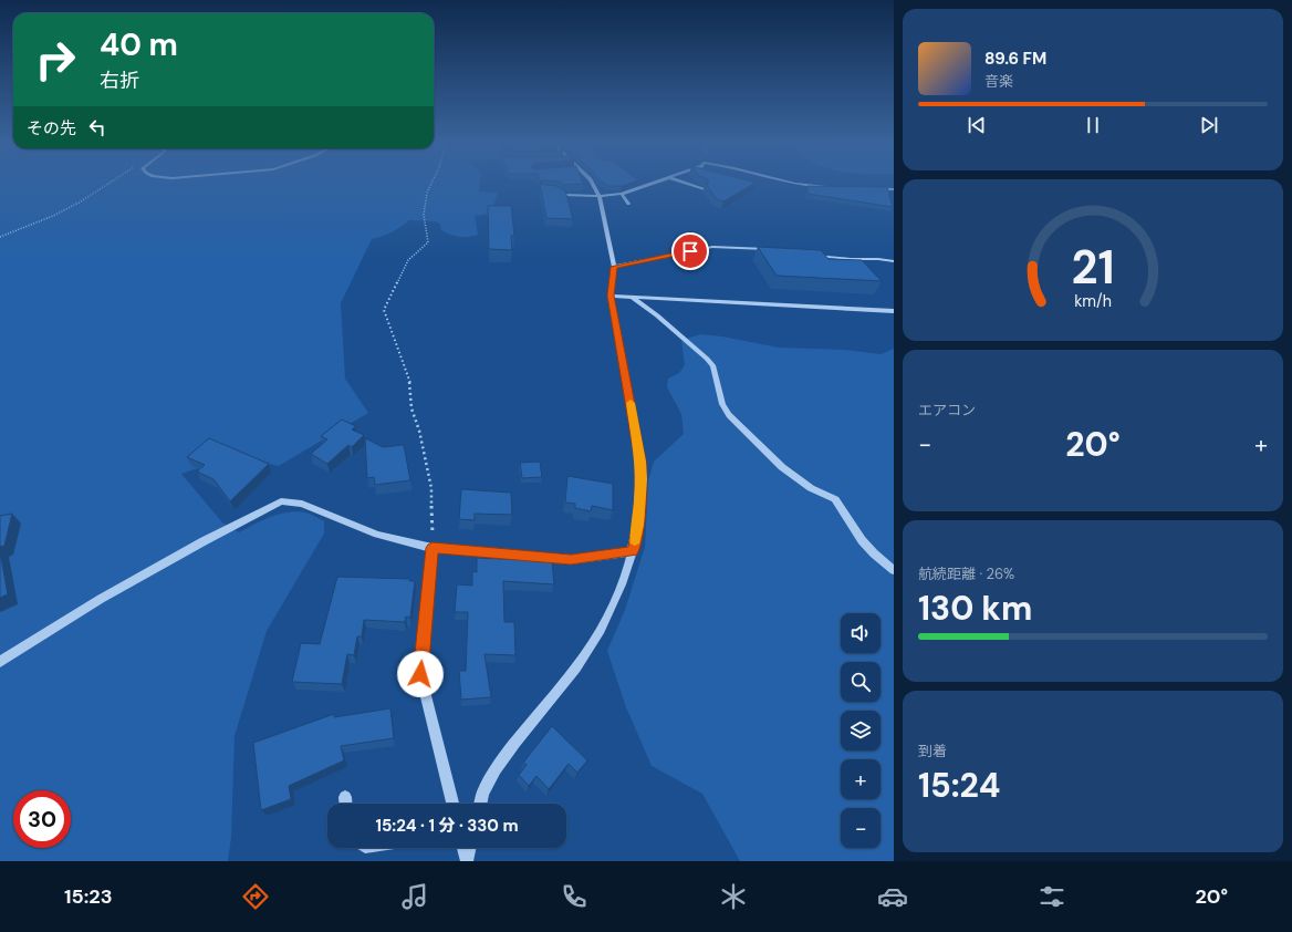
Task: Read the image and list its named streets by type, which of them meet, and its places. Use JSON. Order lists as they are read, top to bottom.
{
  "page": {
    "turn": ["40 m", "右折"],
    "song": ["89.6 FM", "音楽"],
    "then": "その先",
    "tile": [
      "エアコン",
      ["航続距離 · 26%", "130 km"],
      ["到着", "15:24"]
    ],
    "heat": ["−", "20°", "+"],
    "map_buttons": ["+", "−"],
    "limit": "30",
    "trip": "15:24 · 1 分 · 330 m",
    "tabs": ["15:23", "20°"],
    "gauge": ["21", "km/h"]
  }
}
